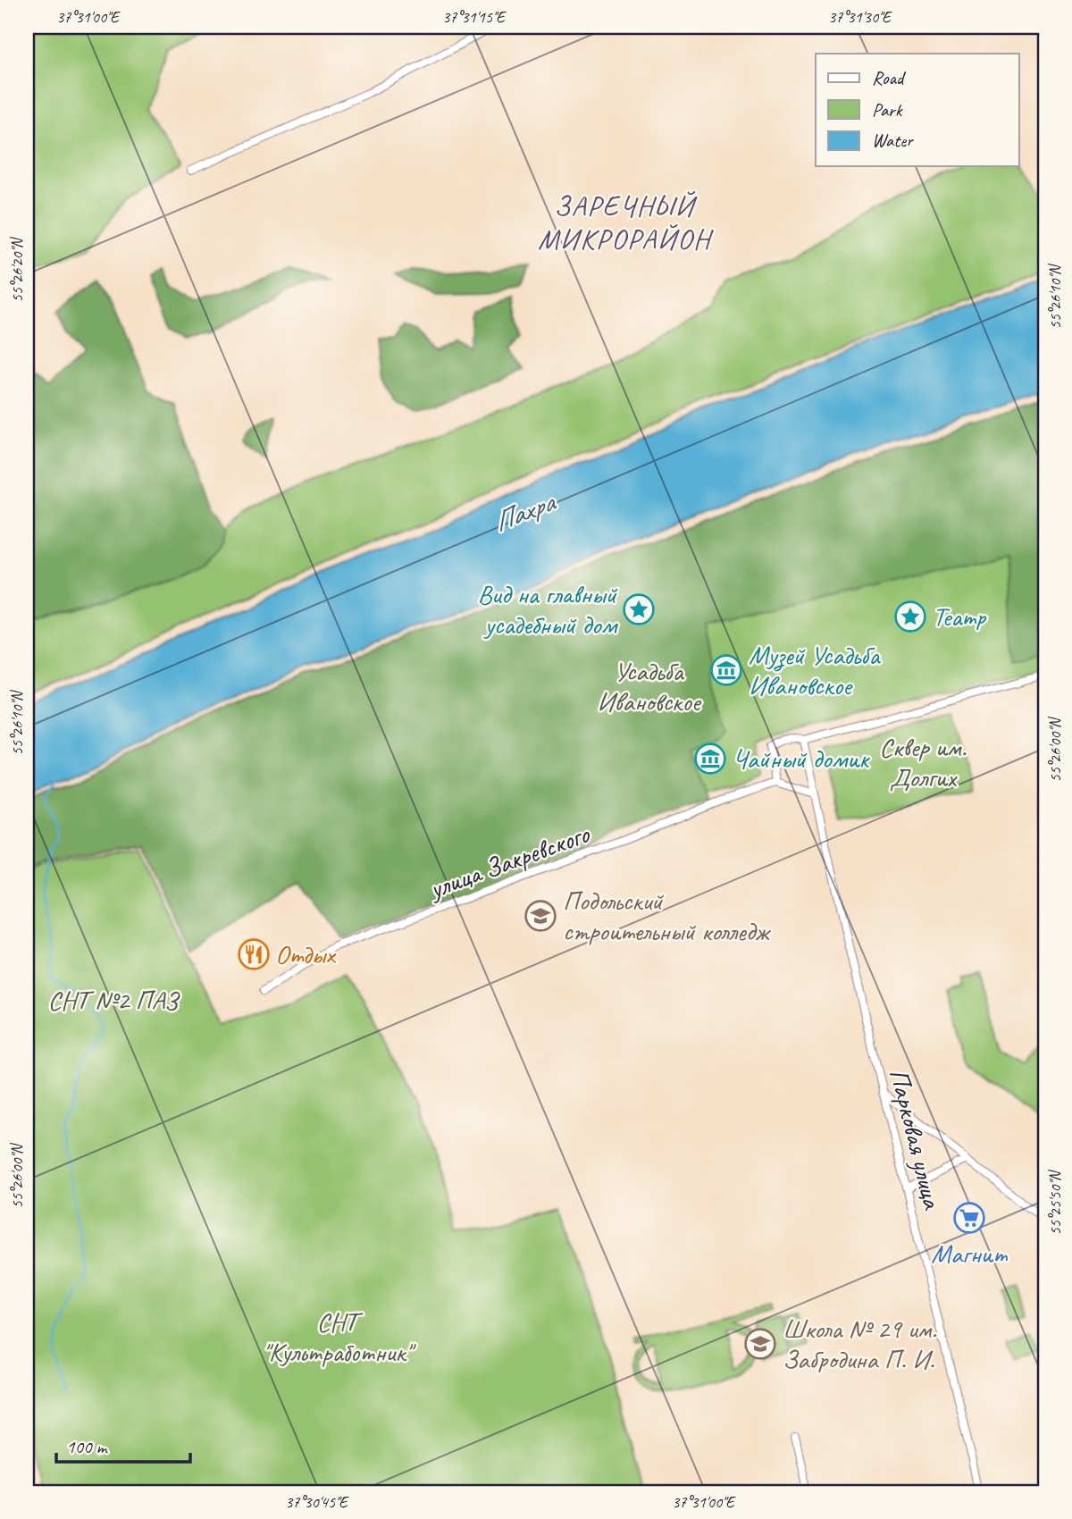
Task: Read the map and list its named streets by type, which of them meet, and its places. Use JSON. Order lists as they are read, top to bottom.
{
  "streets": {
    "street": ["улица Закревского", "Парковая улица"]
  },
  "districts": ["ЗАРЕЧНЫЙ МИКРОРАЙОН"],
  "water": ["Пахра"],
  "parks": [
    "Усадьба Ивановское",
    "Сквер им. Долгих",
    "СНТ №2 ПАЗ",
    "СНТ \"Культработник\""
  ],
  "places": {
    "place": ["Вид на главный усадебный дом", "Театр"],
    "museum": ["Музей Усадьба Ивановское", "Чайный домик"],
    "school or university": ["Подольский строительный колледж", "Школа № 29 им. Забродина П. И."],
    "restaurant": ["Отдых"],
    "supermarket": ["Магнит"]
  },
  "legend": ["Road", "Park", "Water"],
  "scale_bar": "100 m",
  "coordinates": [
    "37°31'00\"E",
    "37°31'15\"E",
    "37°31'30\"E",
    "55°26'20\"N",
    "55°26'10\"N",
    "55°26'00\"N",
    "55°25'50\"N",
    "37°30'45\"E"
  ]
}
